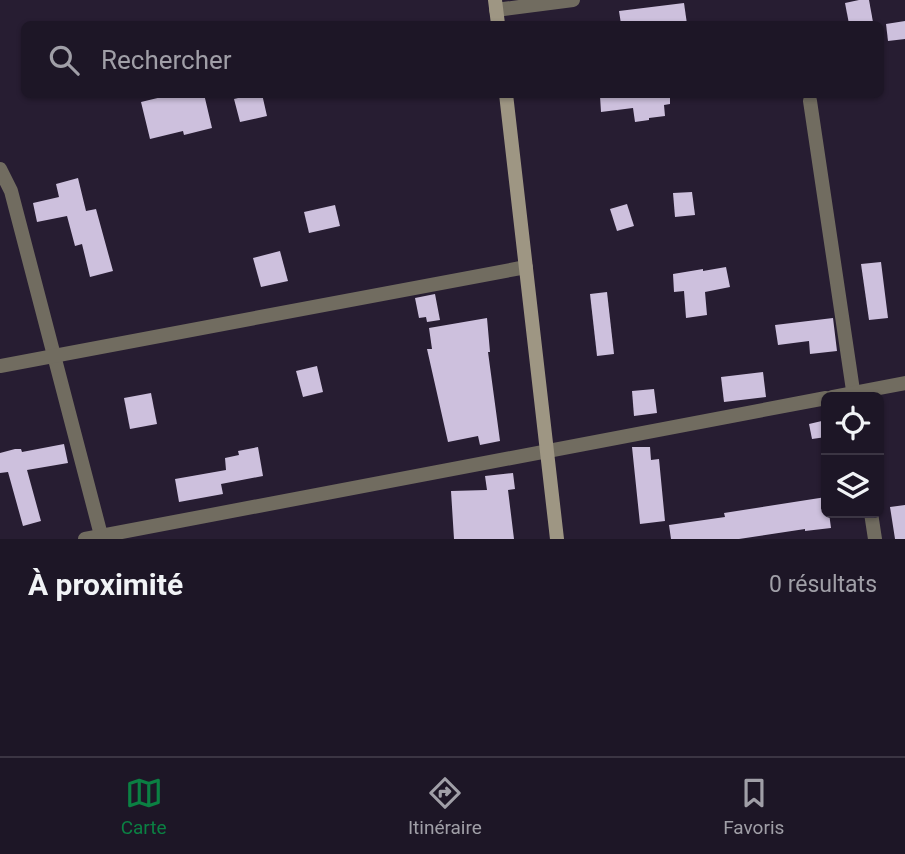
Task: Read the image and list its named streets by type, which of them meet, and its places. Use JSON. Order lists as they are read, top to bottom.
{
  "page": {
    "search": "Rechercher",
    "heading": ["À proximité", "0 résultats"],
    "nav": ["Carte", "Itinéraire", "Favoris"]
  }
}
